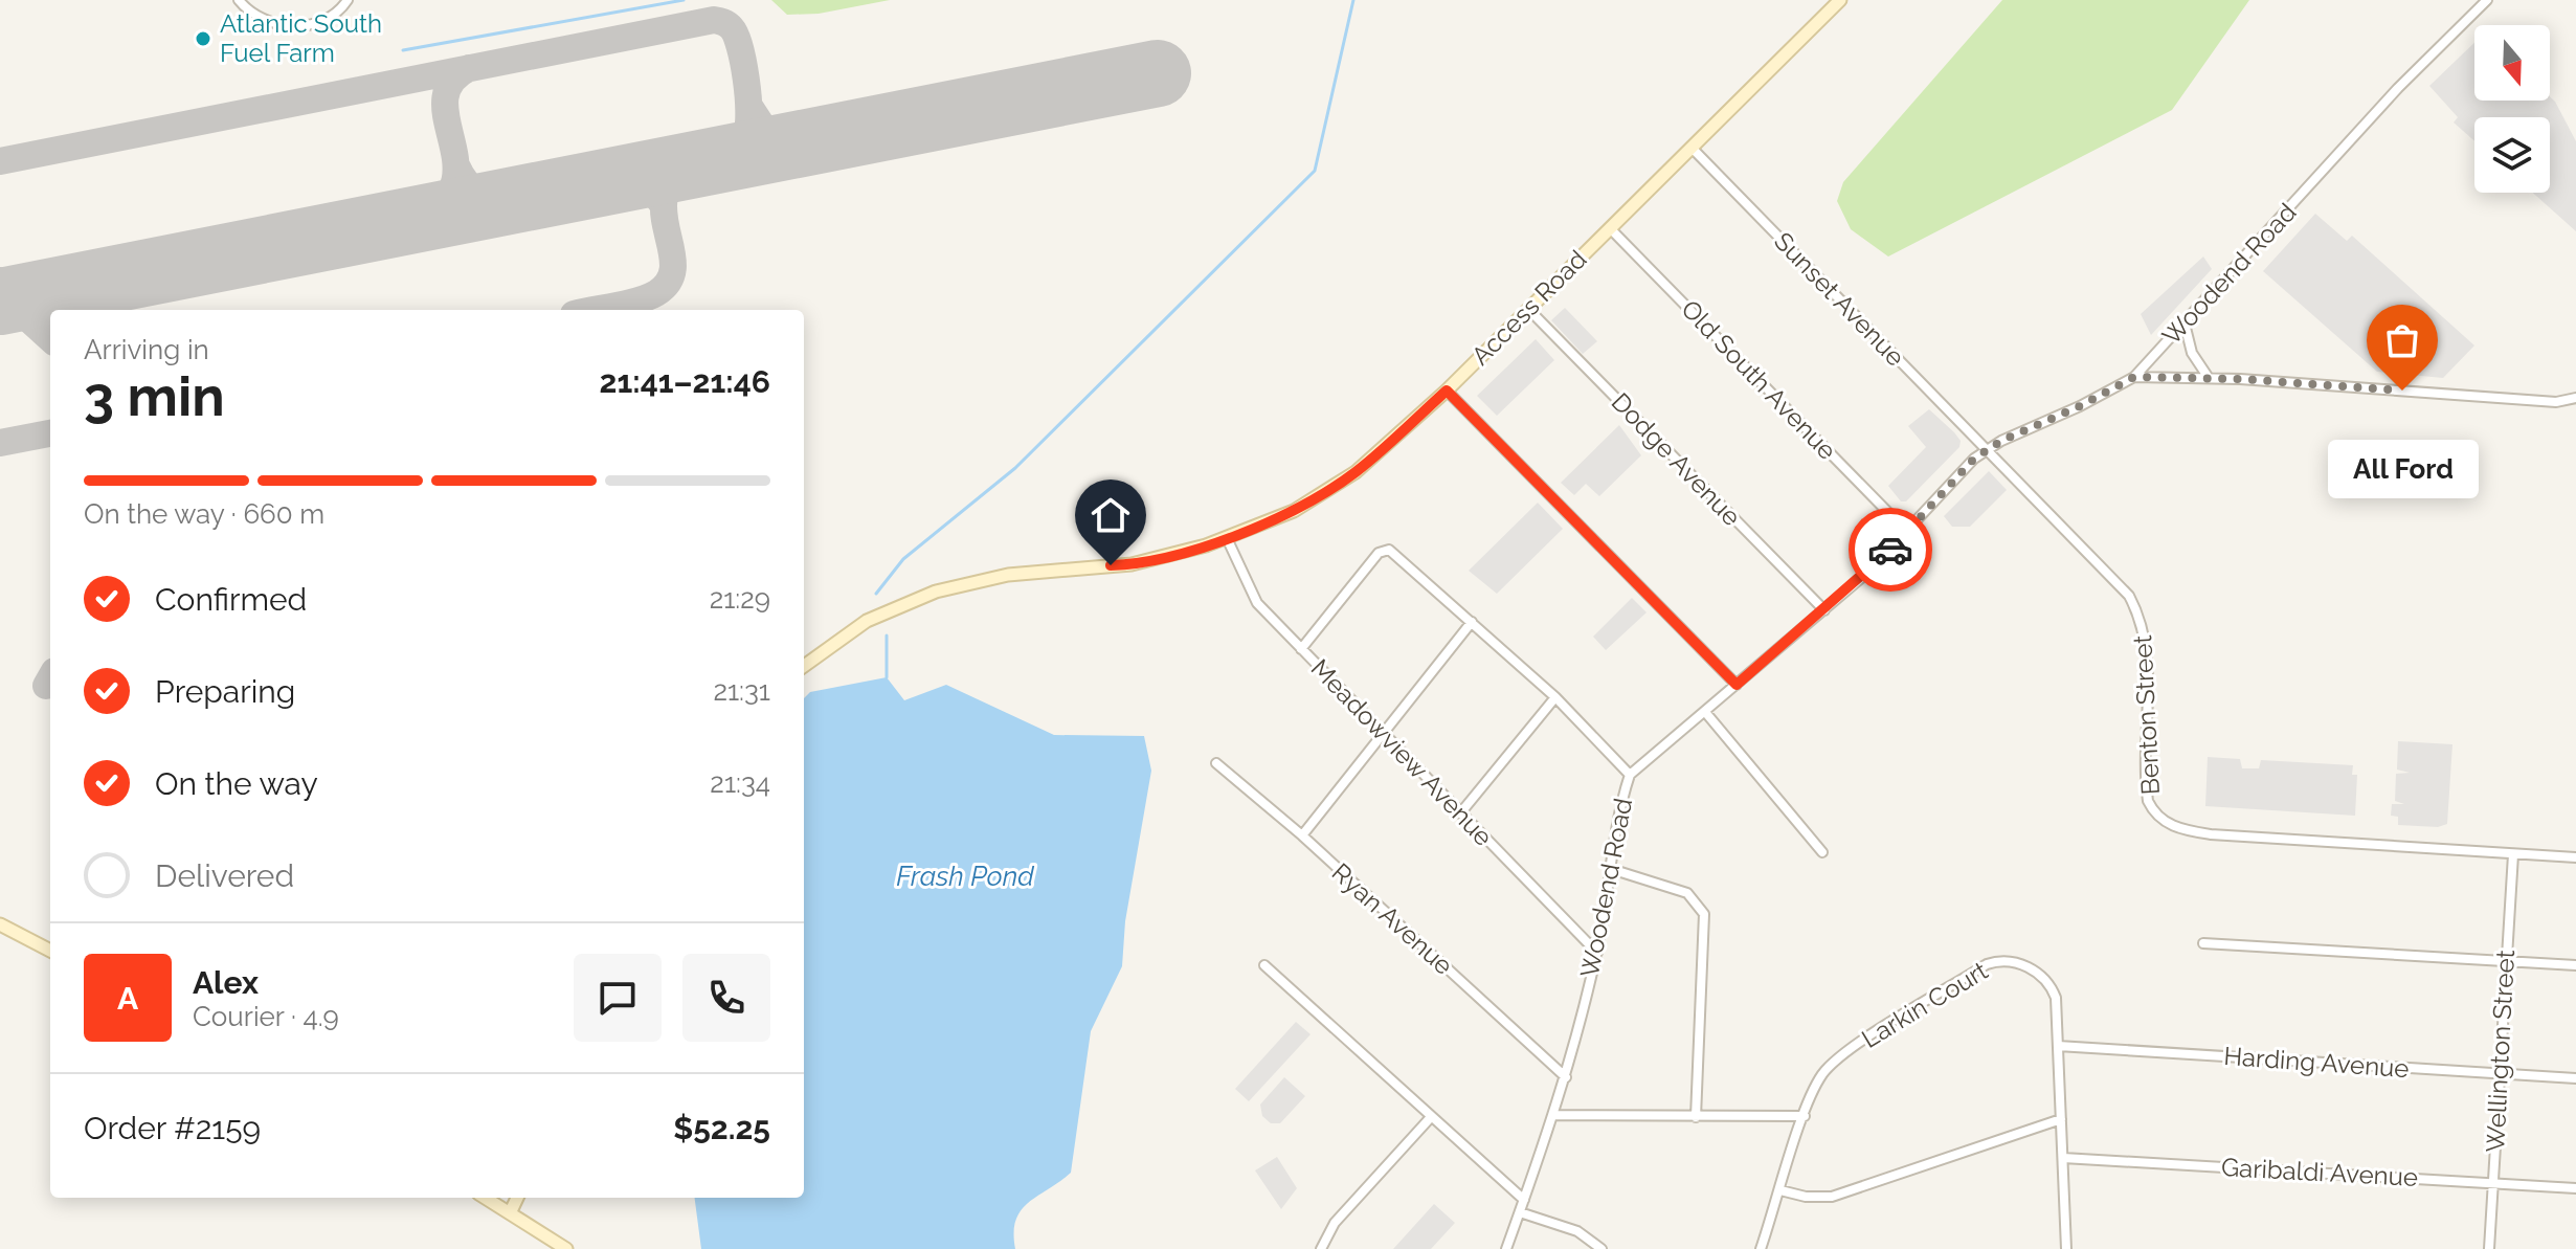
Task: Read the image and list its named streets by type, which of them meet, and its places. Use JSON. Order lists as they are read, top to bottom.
{
  "streets": {
    "main road": ["Access Road"],
    "street": [
      "Woodend Road",
      "Sunset Avenue",
      "Old South Avenue",
      "Dodge Avenue",
      "Benton Street",
      "Meadowview Avenue",
      "Ryan Avenue",
      "Larkin Court",
      "Wellington Street",
      "Harding Avenue",
      "Garibaldi Avenue"
    ]
  },
  "crossings": [
    ["Woodend Road", "Sunset Avenue"],
    ["Woodend Road", "Old South Avenue"],
    ["Woodend Road", "Dodge Avenue"],
    ["Woodend Road", "Benton Street"],
    ["Woodend Road", "Meadowview Avenue"],
    ["Woodend Road", "Ryan Avenue"],
    ["Sunset Avenue", "Access Road"],
    ["Sunset Avenue", "Benton Street"],
    ["Access Road", "Old South Avenue"],
    ["Access Road", "Dodge Avenue"],
    ["Access Road", "Meadowview Avenue"],
    ["Benton Street", "Wellington Street"],
    ["Larkin Court", "Harding Avenue"],
    ["Larkin Court", "Garibaldi Avenue"],
    ["Wellington Street", "Harding Avenue"],
    ["Wellington Street", "Garibaldi Avenue"]
  ],
  "water": ["Frash Pond"],
  "places": ["Atlantic South Fuel Farm", "All Ford"],
  "north": "bottom",
  "page": {
    "heading": ["3 min", "Arriving in", "21:41–21:46"],
    "panel": [
      "Alex",
      "Courier · 4.9",
      "Order #2159",
      "$52.25"
    ],
    "bubble": "All Ford",
    "bar": "On the way · 660 m",
    "list": [
      ["Confirmed", "21:29"],
      ["Preparing", "21:31"],
      ["On the way", "21:34"],
      "Delivered"
    ],
    "round": "A"
  }
}
